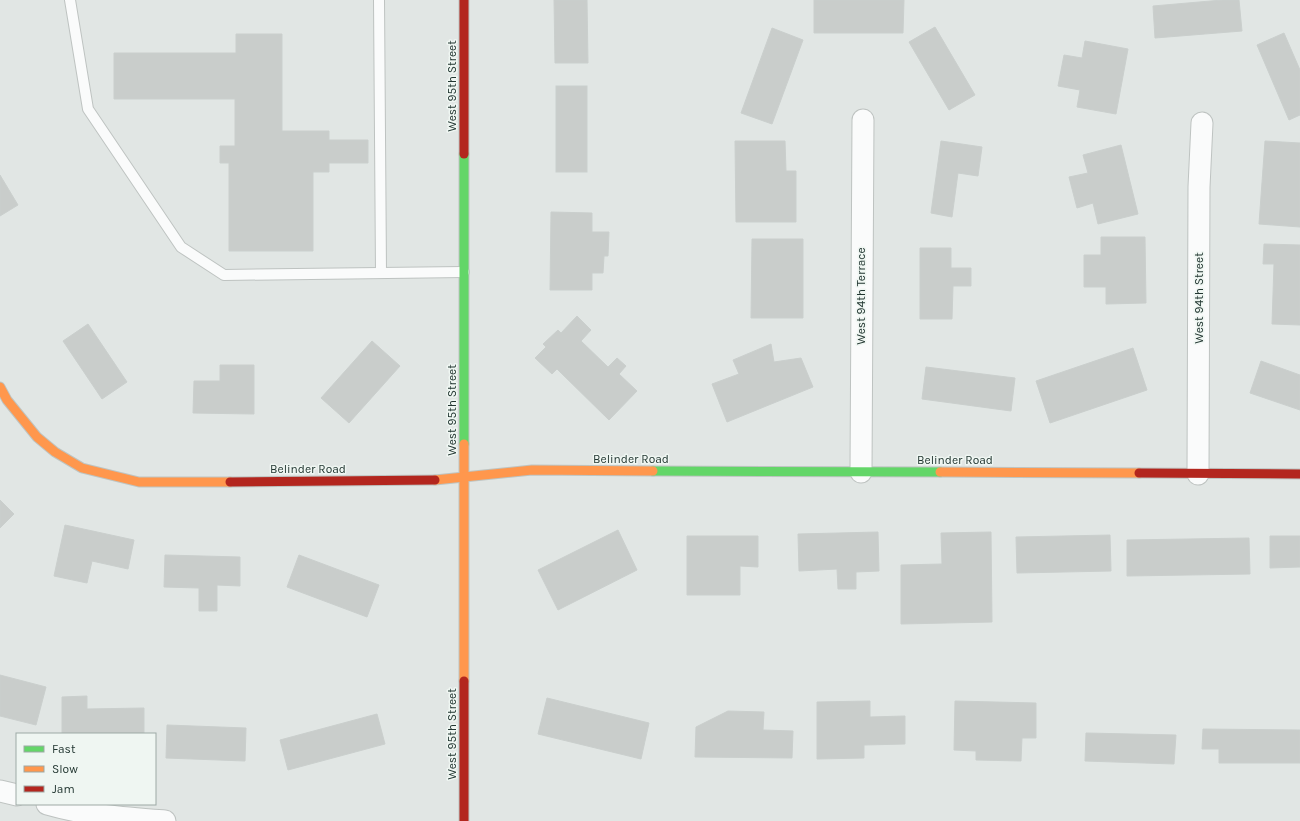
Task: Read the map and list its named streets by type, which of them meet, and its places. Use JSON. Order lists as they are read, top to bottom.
{
  "streets": {
    "street": [
      "West 95th Street",
      "West 94th Terrace",
      "West 94th Street",
      "Belinder Road"
    ]
  },
  "crossings": [
    ["West 95th Street", "Belinder Road"],
    ["West 94th Terrace", "Belinder Road"],
    ["West 94th Street", "Belinder Road"]
  ],
  "legend": ["Fast", "Slow", "Jam"]
}
